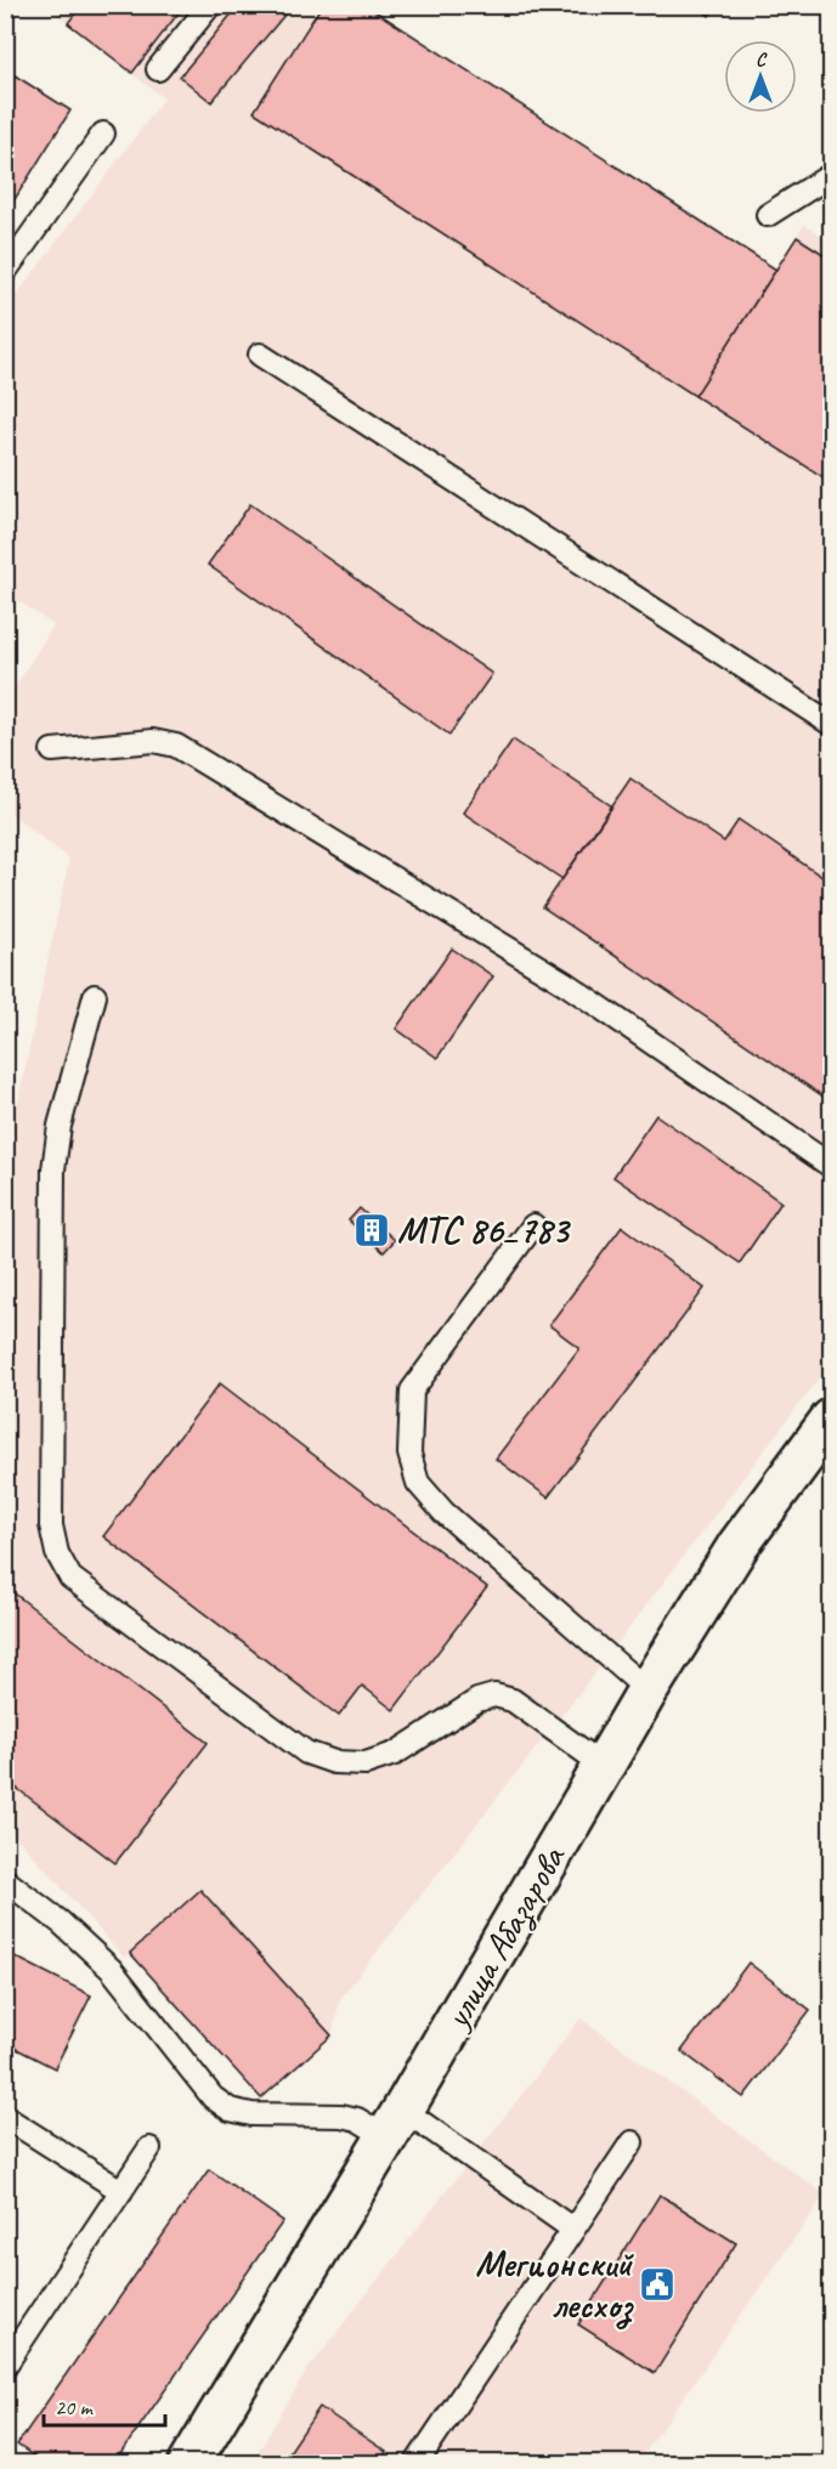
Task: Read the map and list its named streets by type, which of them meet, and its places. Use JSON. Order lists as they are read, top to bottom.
{
  "streets": {
    "street": ["улица Абазарова"]
  },
  "places": {
    "building": ["МТС 86_783"],
    "public building": ["Мегионский лесхоз"]
  },
  "scale_bar": "20 m",
  "north": "top"
}
